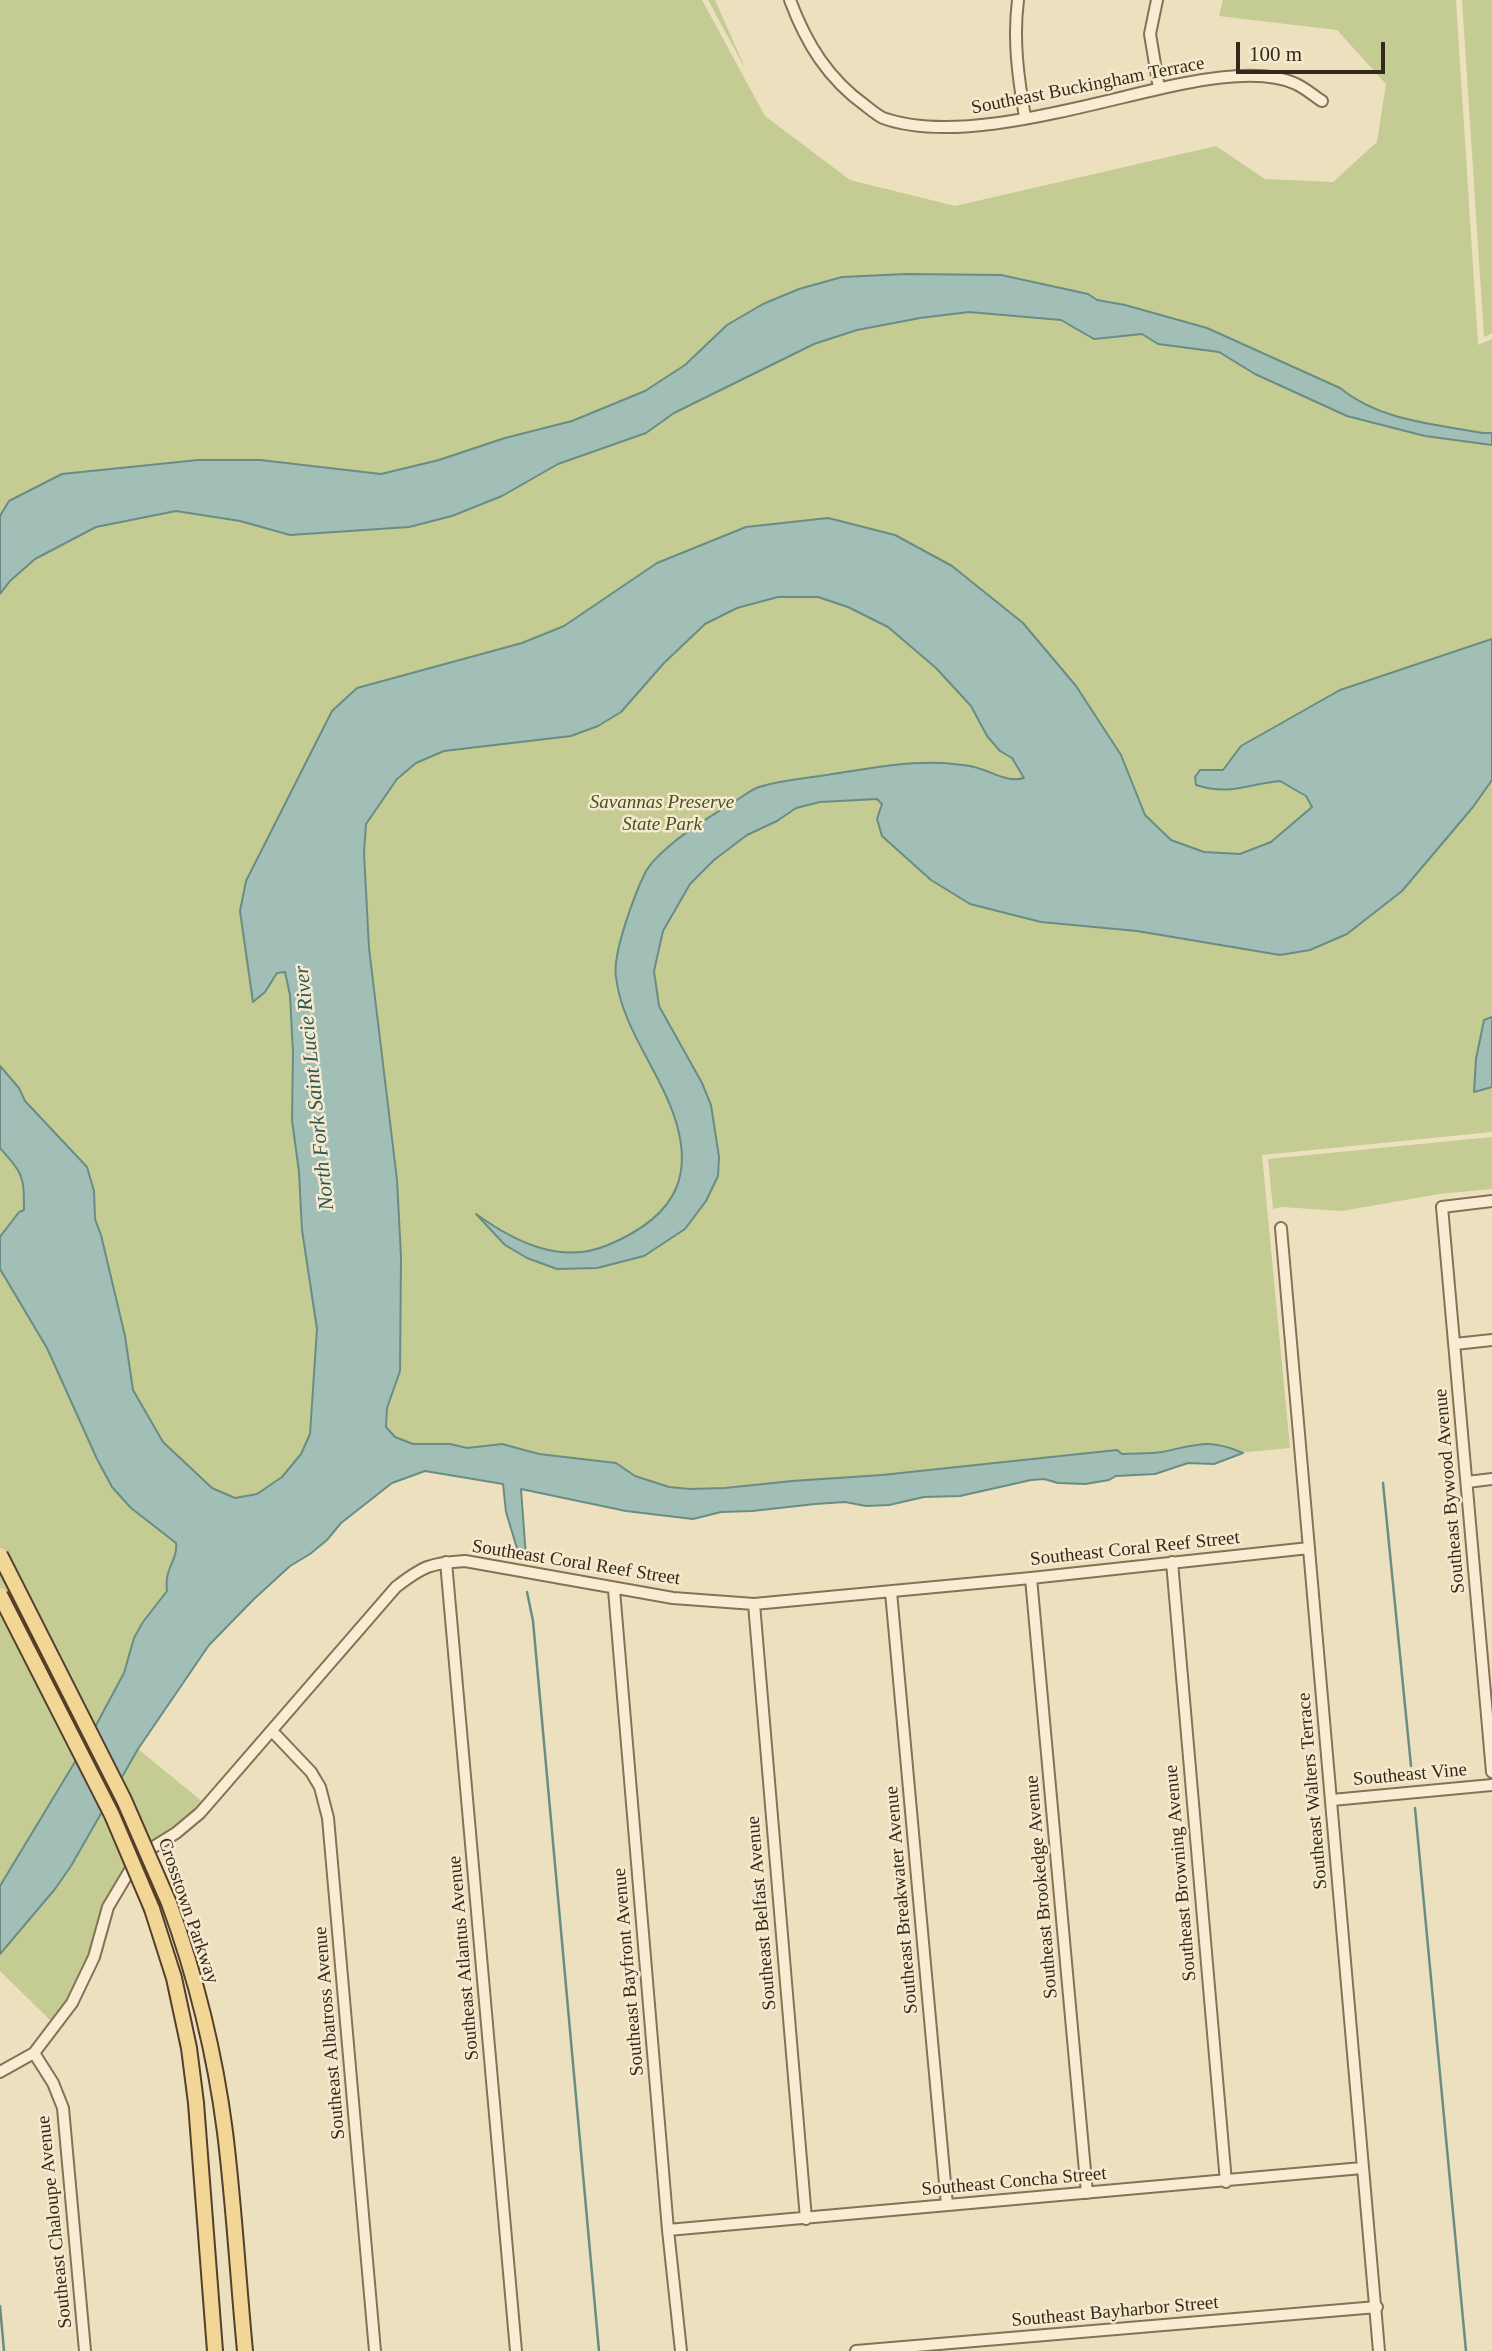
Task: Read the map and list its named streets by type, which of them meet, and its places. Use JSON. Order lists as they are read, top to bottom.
{
  "streets": {
    "main road": ["Crosstown Parkway"],
    "street": [
      "Southeast Buckingham Terrace",
      "Southeast Bywood Avenue",
      "Southeast Coral Reef Street",
      "Southeast Vine",
      "Southeast Walters Terrace",
      "Southeast Browning Avenue",
      "Southeast Brookedge Avenue",
      "Southeast Breakwater Avenue",
      "Southeast Belfast Avenue",
      "Southeast Atlantus Avenue",
      "Southeast Bayfront Avenue",
      "Southeast Albatross Avenue",
      "Southeast Concha Street",
      "Southeast Chaloupe Avenue",
      "Southeast Bayharbor Street"
    ]
  },
  "crossings": [
    ["Southeast Coral Reef Street", "Southeast Walters Terrace"],
    ["Southeast Coral Reef Street", "Southeast Browning Avenue"],
    ["Southeast Coral Reef Street", "Southeast Brookedge Avenue"],
    ["Southeast Coral Reef Street", "Southeast Breakwater Avenue"],
    ["Southeast Coral Reef Street", "Southeast Belfast Avenue"],
    ["Southeast Coral Reef Street", "Southeast Atlantus Avenue"],
    ["Southeast Coral Reef Street", "Southeast Bayfront Avenue"],
    ["Southeast Coral Reef Street", "Southeast Albatross Avenue"],
    ["Southeast Coral Reef Street", "Southeast Chaloupe Avenue"],
    ["Southeast Vine", "Southeast Walters Terrace"],
    ["Southeast Walters Terrace", "Southeast Concha Street"],
    ["Southeast Walters Terrace", "Southeast Bayharbor Street"],
    ["Southeast Browning Avenue", "Southeast Concha Street"],
    ["Southeast Brookedge Avenue", "Southeast Concha Street"],
    ["Southeast Breakwater Avenue", "Southeast Concha Street"],
    ["Southeast Belfast Avenue", "Southeast Concha Street"],
    ["Southeast Bayfront Avenue", "Southeast Concha Street"]
  ],
  "water": ["North Fork Saint Lucie River"],
  "parks": ["Savannas Preserve State Park"],
  "scale_bar": "100 m"
}
